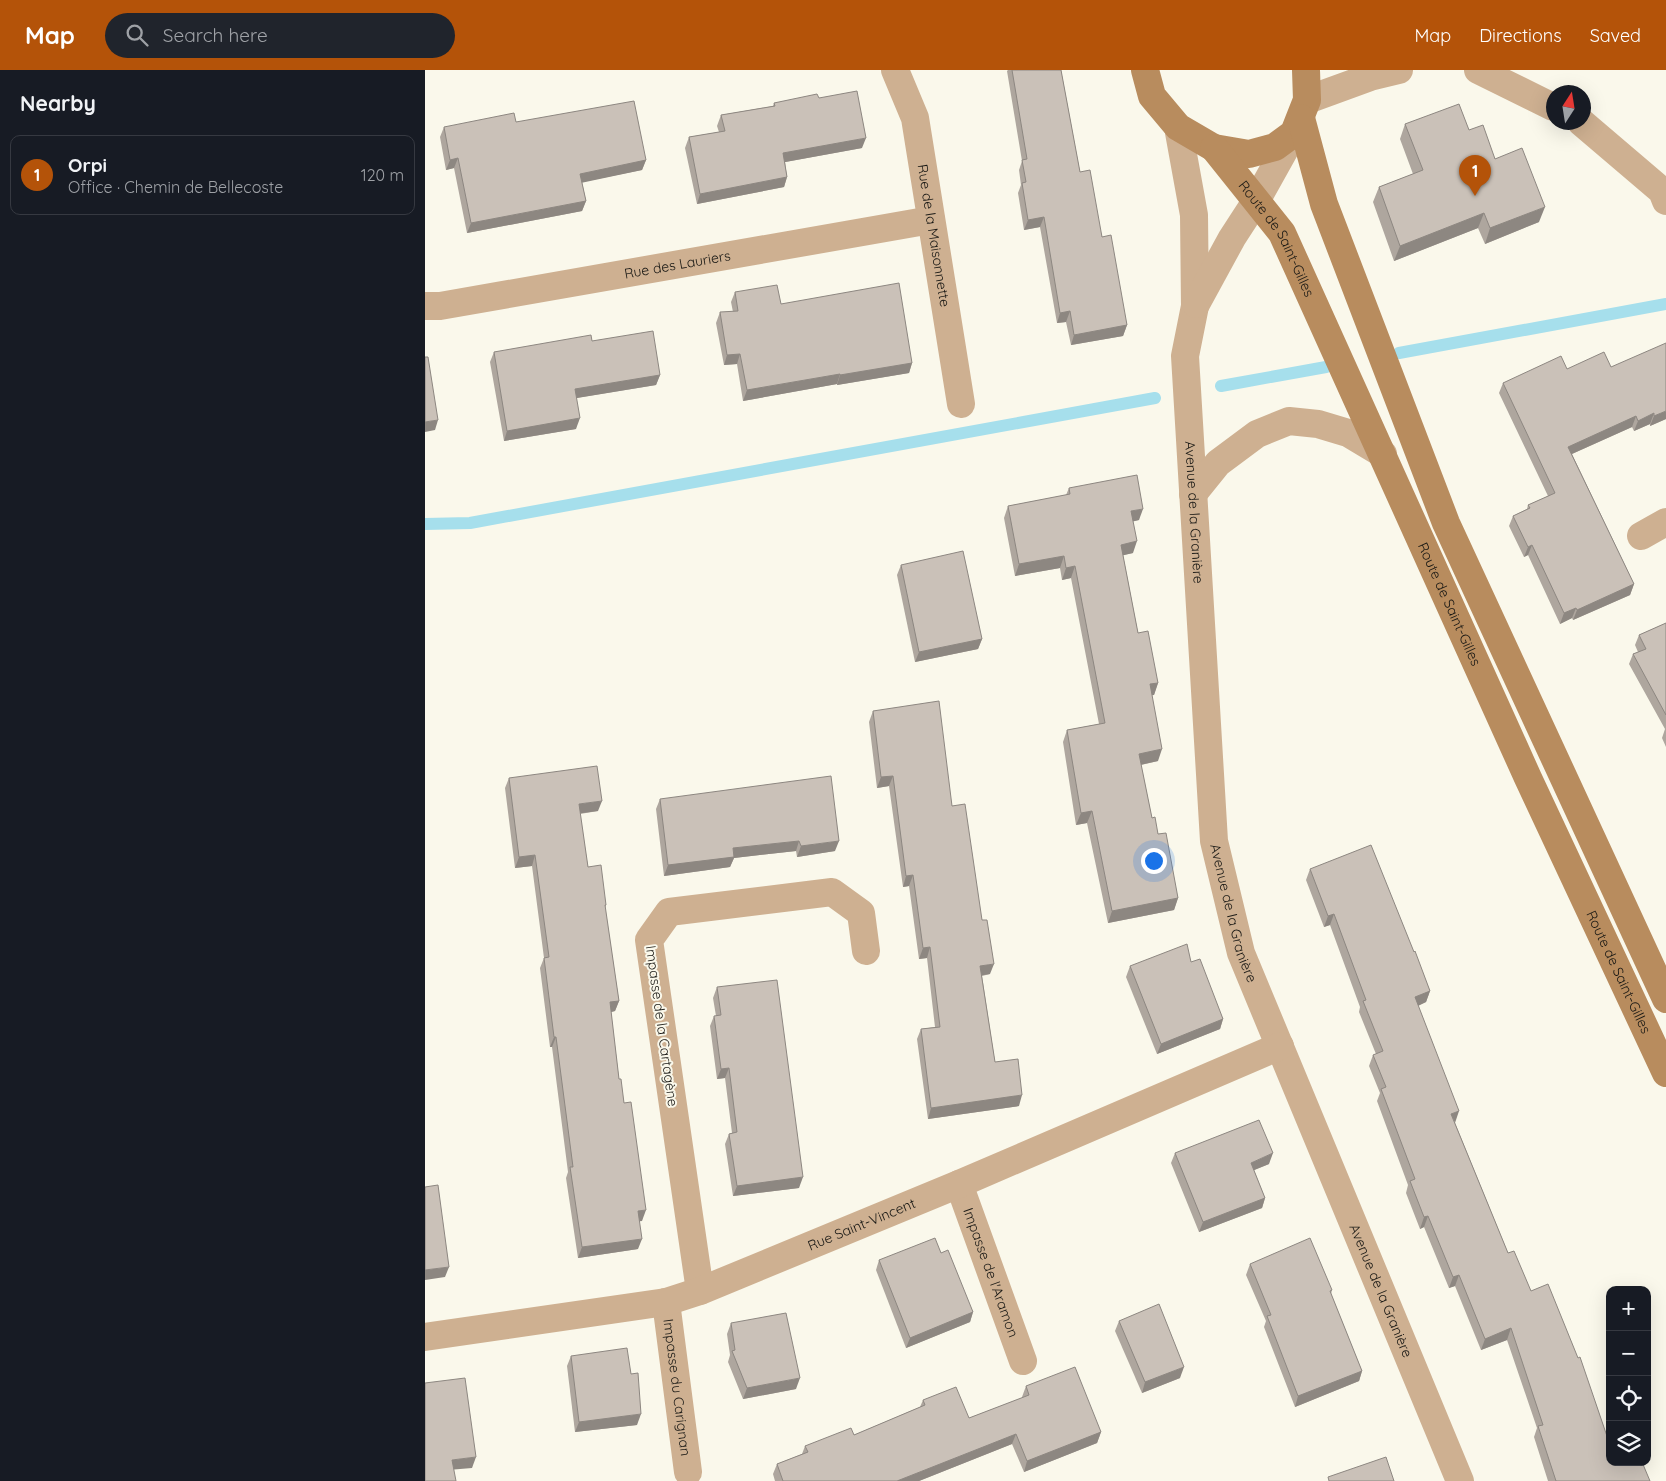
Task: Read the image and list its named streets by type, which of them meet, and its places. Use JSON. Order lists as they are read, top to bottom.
{
  "streets": {
    "main road": ["Route de Saint-Gilles"],
    "street": [
      "Rue de la Maisonnette",
      "Rue des Lauriers",
      "Avenue de la Granière",
      "Impasse de la Cartagène",
      "Rue Saint-Vincent",
      "Impasse de l'Aramon",
      "Impasse du Carignan"
    ]
  },
  "crossings": [
    ["Rue de la Maisonnette", "Rue des Lauriers"],
    ["Route de Saint-Gilles", "Avenue de la Granière"],
    ["Avenue de la Granière", "Rue Saint-Vincent"],
    ["Impasse de la Cartagène", "Rue Saint-Vincent"],
    ["Rue Saint-Vincent", "Impasse de l'Aramon"],
    ["Rue Saint-Vincent", "Impasse du Carignan"]
  ],
  "north": "top",
  "page": {
    "header": "Map",
    "search": "Search here",
    "nav": ["Map", "Directions", "Saved"],
    "heading": "Nearby",
    "list": [
      {
        "mark": "1",
        "name": "Orpi",
        "note": "Office · Chemin de Bellecoste",
        "value": "120 m"
      }
    ],
    "pins": "1",
    "map_buttons": ["+", "−"]
  }
}
